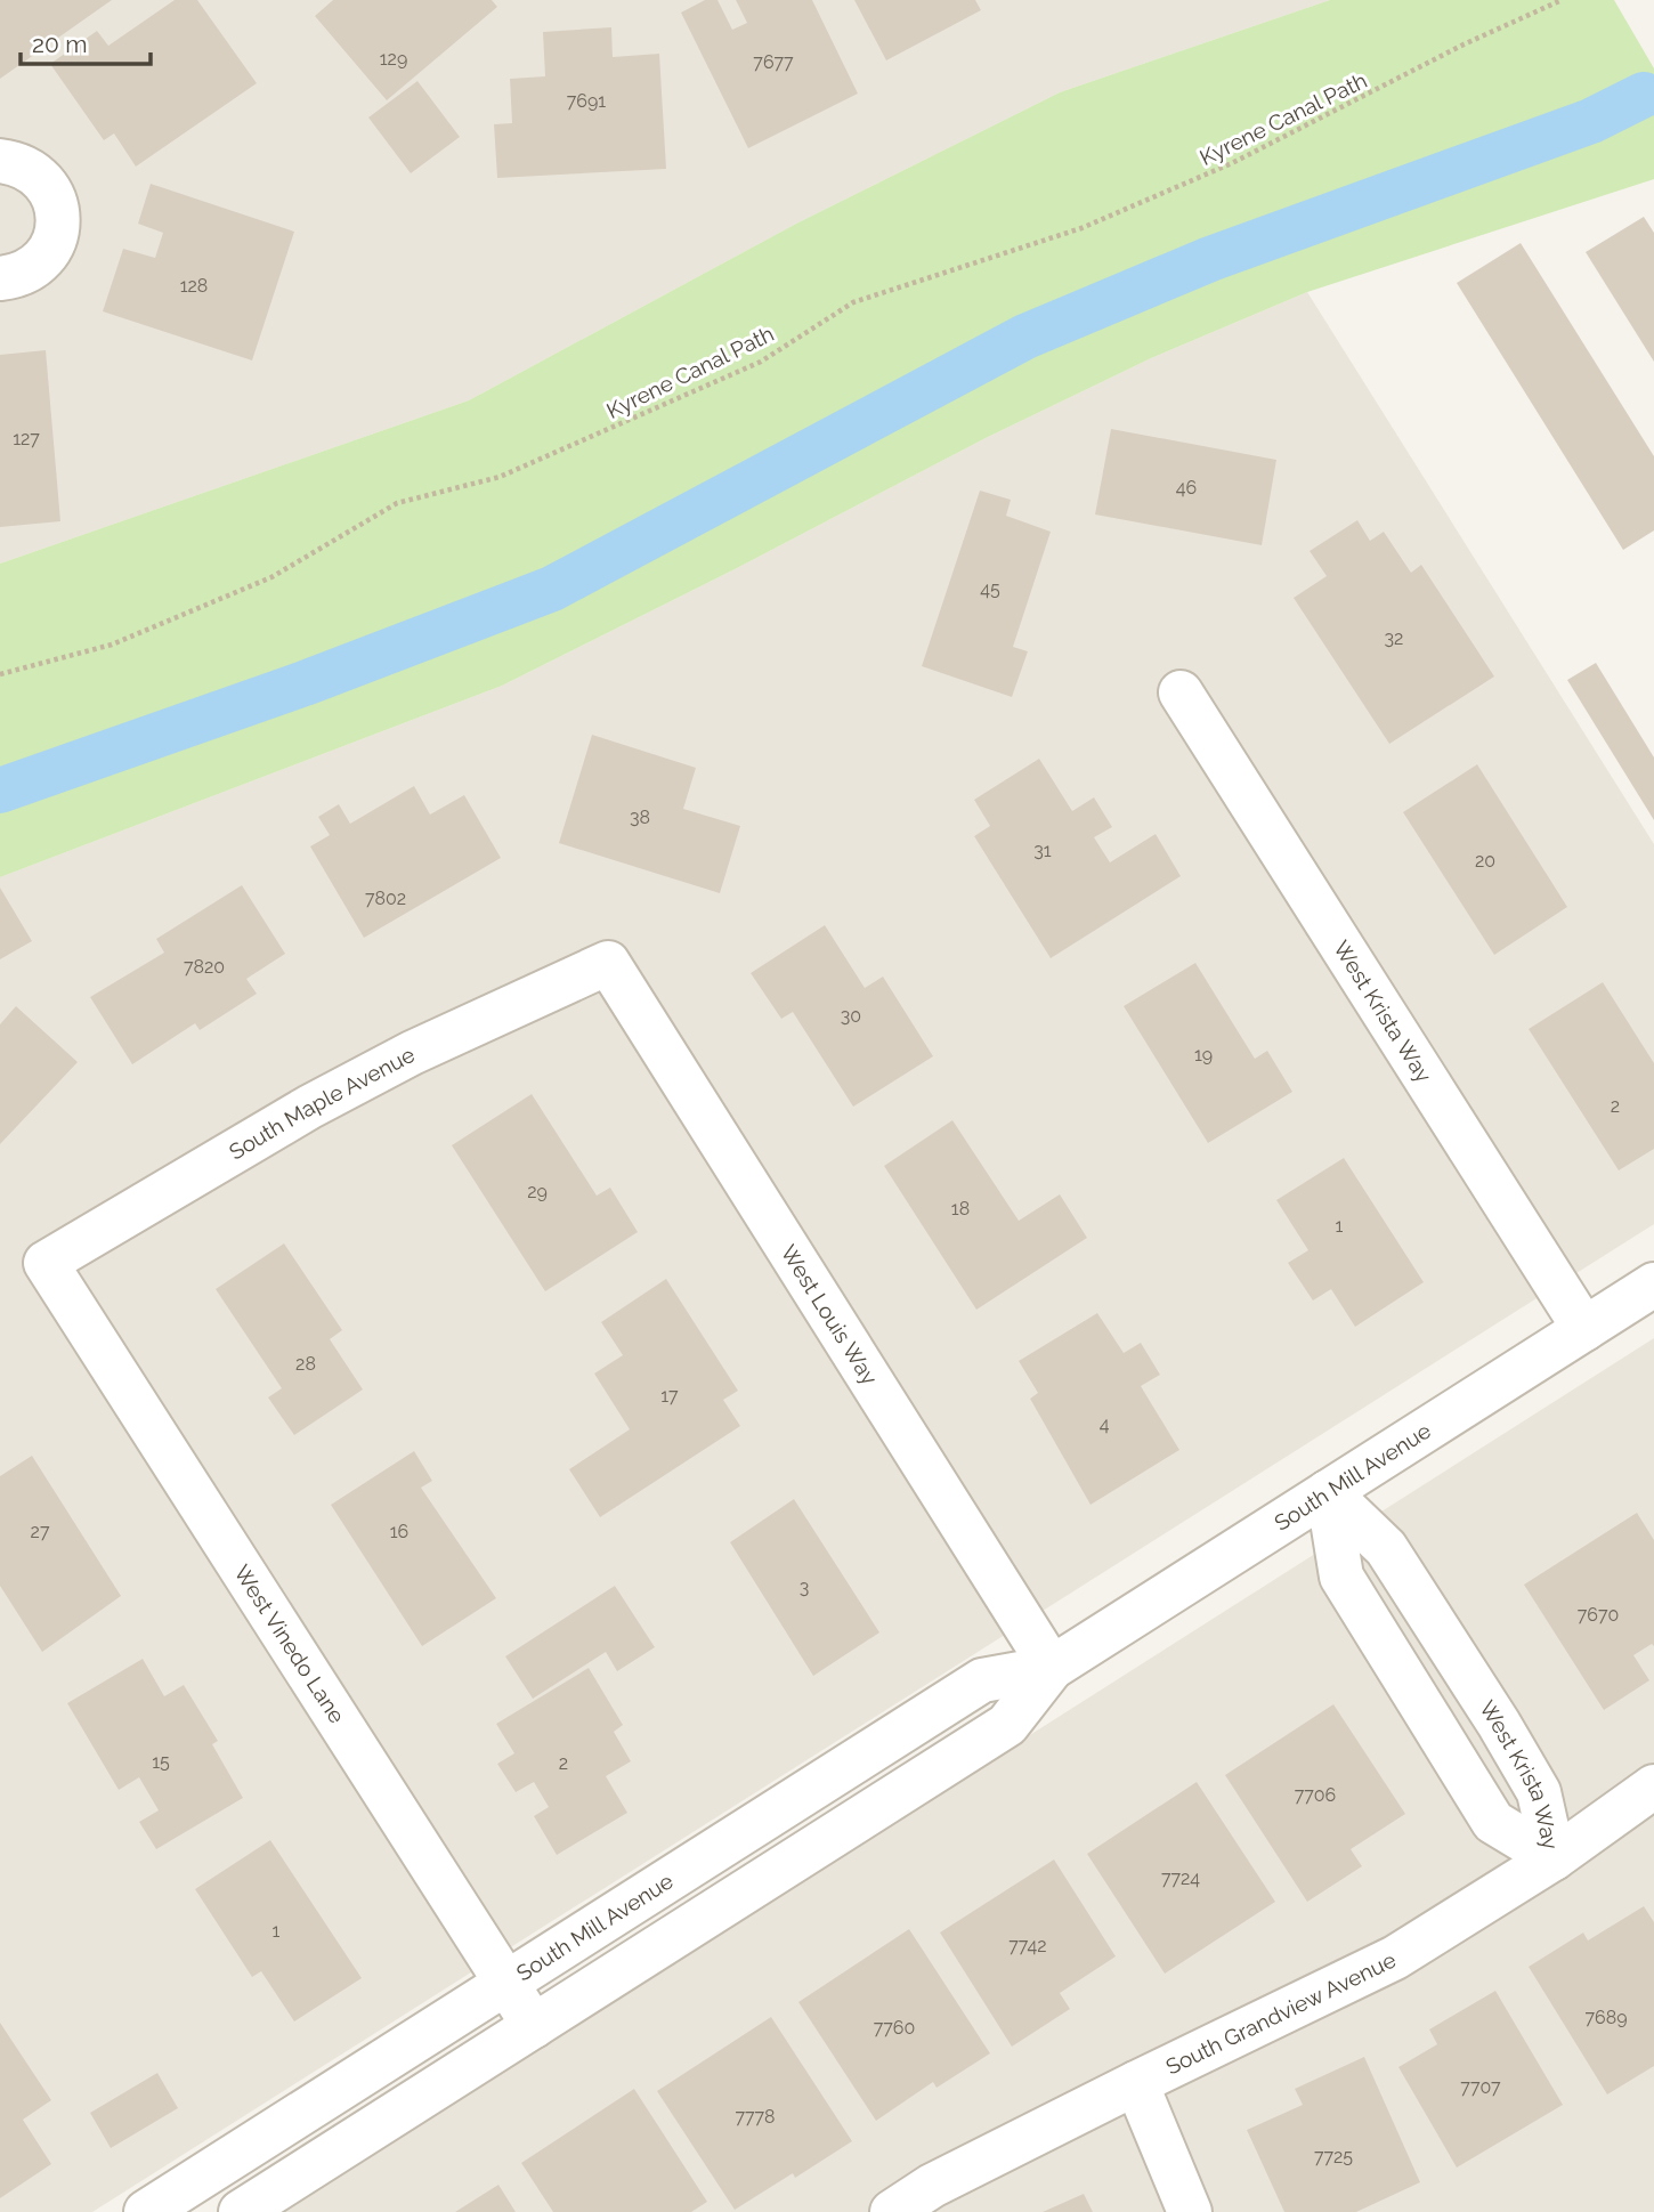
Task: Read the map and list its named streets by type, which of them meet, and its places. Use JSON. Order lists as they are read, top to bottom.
{
  "streets": {
    "street": [
      "West Krista Way",
      "South Maple Avenue",
      "West Louis Way",
      "South Mill Avenue",
      "West Vinedo Lane",
      "South Grandview Avenue"
    ],
    "path": ["Kyrene Canal Path"]
  },
  "crossings": [
    ["West Krista Way", "South Mill Avenue"],
    ["West Krista Way", "South Grandview Avenue"],
    ["South Maple Avenue", "West Louis Way"],
    ["South Maple Avenue", "West Vinedo Lane"],
    ["West Louis Way", "South Mill Avenue"],
    ["South Mill Avenue", "West Vinedo Lane"]
  ],
  "house_numbers": [
    "129",
    "7677",
    "7691",
    "128",
    "127",
    "46",
    "45",
    "32",
    "38",
    "31",
    "20",
    "7802",
    "7820",
    "30",
    "19",
    "2",
    "29",
    "18",
    "1",
    "28",
    "17",
    "4",
    "27",
    "16",
    "3",
    "7670",
    "15",
    "2",
    "7706",
    "7724",
    "1",
    "7742",
    "7689",
    "7760",
    "7707",
    "7778",
    "7725"
  ],
  "scale_bar": "20 m"
}
